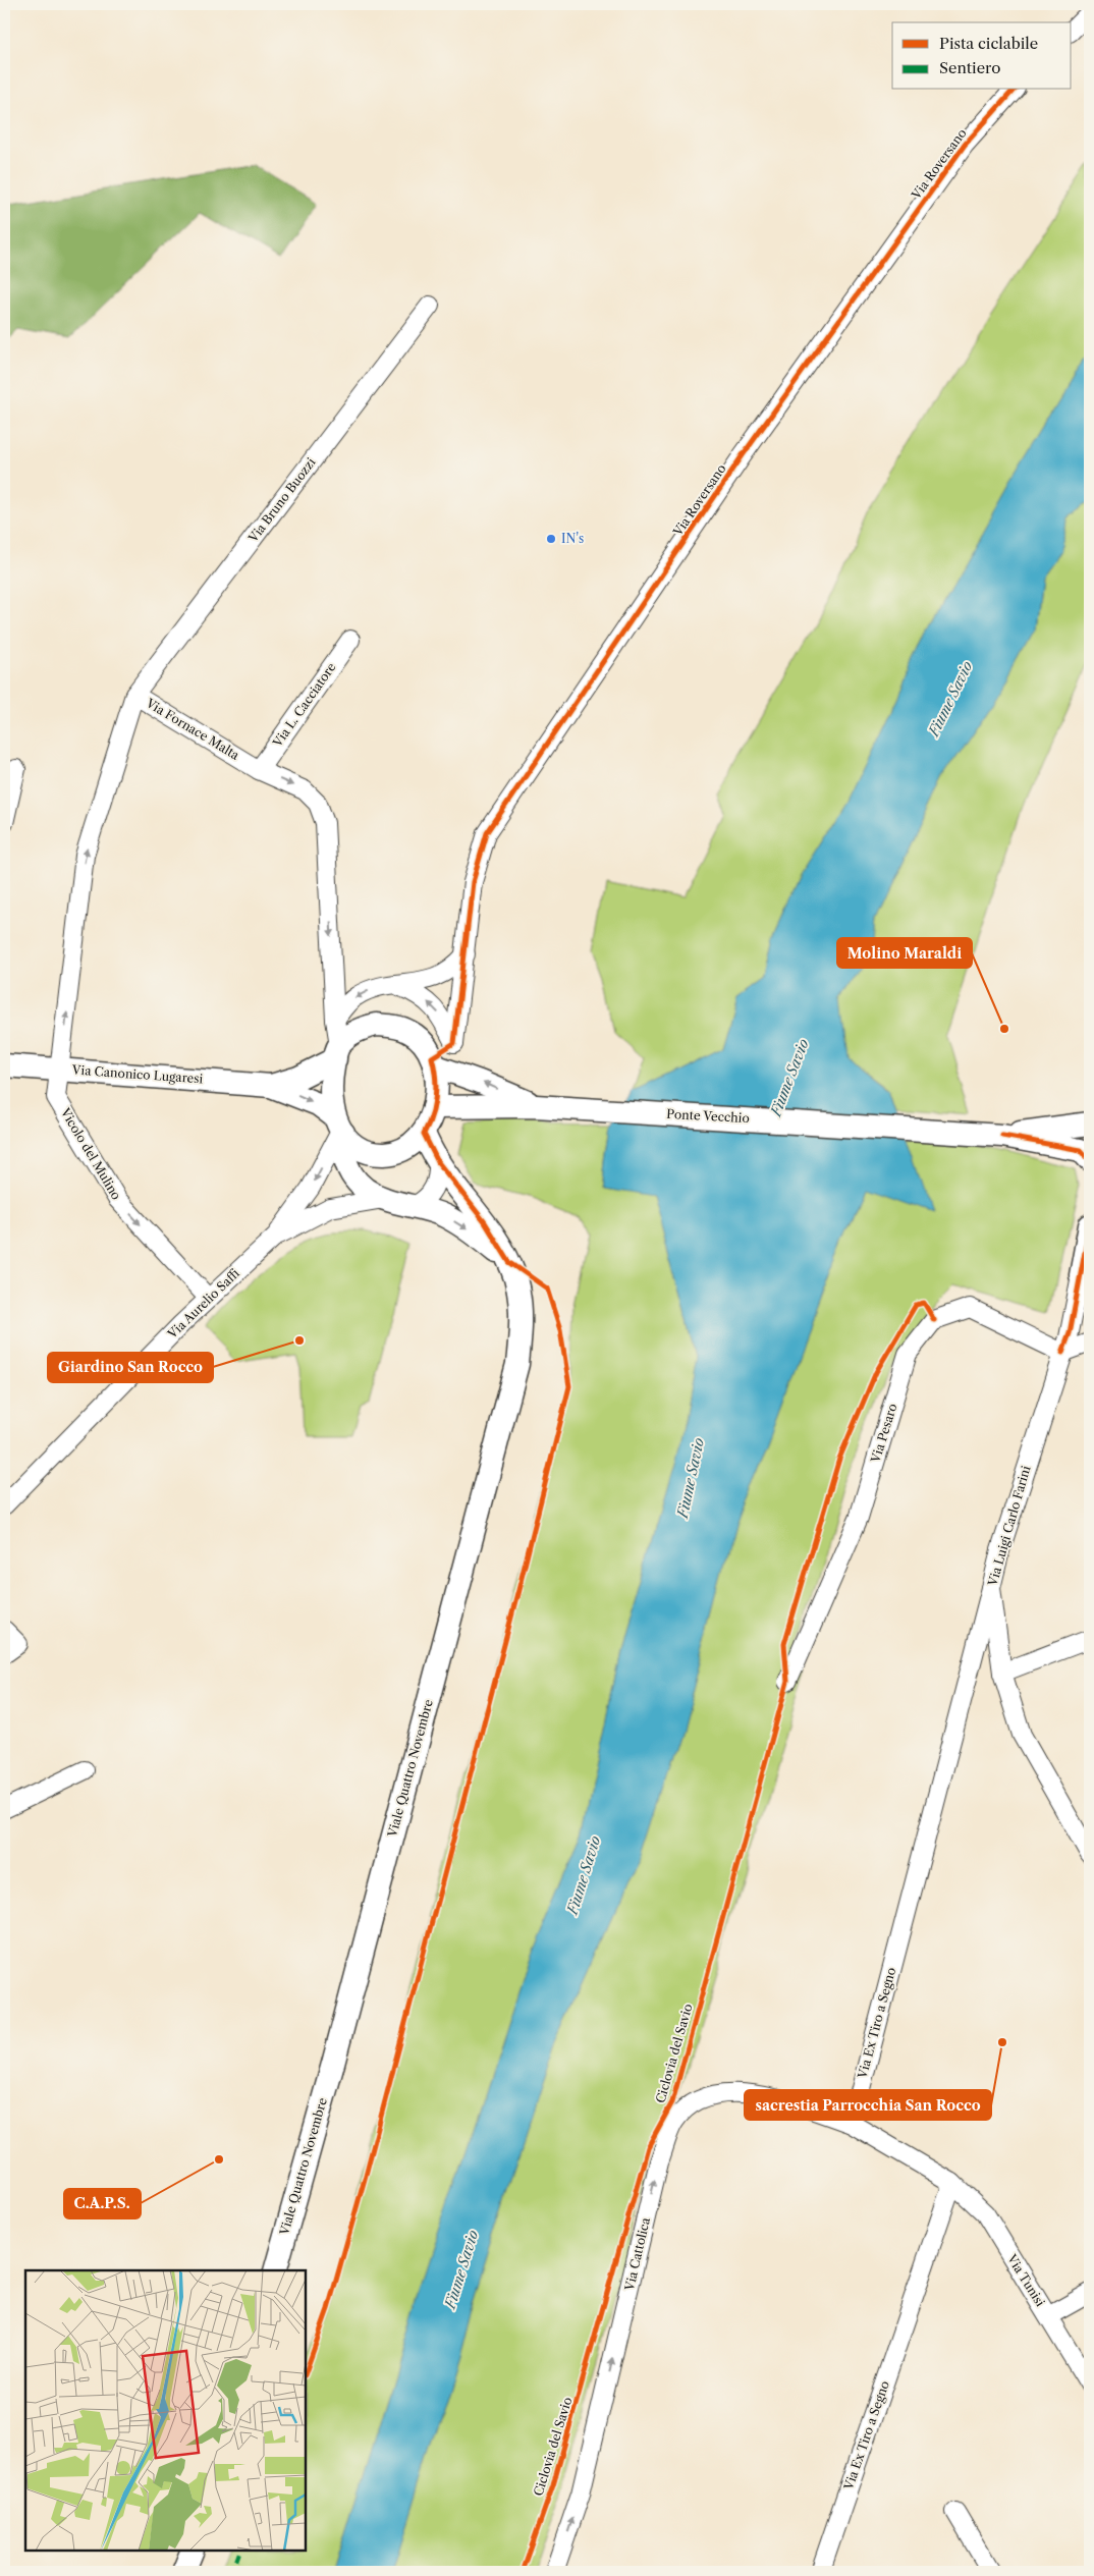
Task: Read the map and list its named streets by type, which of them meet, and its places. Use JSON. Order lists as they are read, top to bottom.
{
  "streets": {
    "street": [
      "Via Roversano",
      "Via Bruno Buozzi",
      "Via L. Cacciatore",
      "Via Fornace Malta",
      "Via Canonico Lugaresi",
      "Ponte Vecchio",
      "Vicolo del Mulino",
      "Via Aurelio Saffi",
      "Via Pesaro",
      "Via Luigi Carlo Farini",
      "Viale Quattro Novembre",
      "Via Ex Tiro a Segno",
      "Via Cattolica",
      "Via Tunisi"
    ],
    "cycle path": ["Ciclovia del Savio"]
  },
  "crossings": [
    ["Via Bruno Buozzi", "Via Fornace Malta"],
    ["Via L. Cacciatore", "Via Fornace Malta"],
    ["Via Fornace Malta", "Via Canonico Lugaresi"],
    ["Via Fornace Malta", "Ponte Vecchio"],
    ["Via Fornace Malta", "Vicolo del Mulino"],
    ["Via Fornace Malta", "Via Aurelio Saffi"],
    ["Via Fornace Malta", "Viale Quattro Novembre"],
    ["Via Canonico Lugaresi", "Vicolo del Mulino"],
    ["Ponte Vecchio", "Via Aurelio Saffi"],
    ["Ponte Vecchio", "Viale Quattro Novembre"],
    ["Vicolo del Mulino", "Via Aurelio Saffi"],
    ["Via Aurelio Saffi", "Viale Quattro Novembre"],
    ["Via Pesaro", "Via Luigi Carlo Farini"],
    ["Via Luigi Carlo Farini", "Via Ex Tiro a Segno"],
    ["Via Ex Tiro a Segno", "Via Cattolica"],
    ["Via Ex Tiro a Segno", "Via Tunisi"]
  ],
  "one_way": ["Vicolo del Mulino", "Via Cattolica"],
  "water": ["Fiume Savio"],
  "places": [
    "IN's",
    "Molino Maraldi",
    "Giardino San Rocco",
    "sacrestia Parrocchia San Rocco",
    "C.A.P.S."
  ],
  "legend": ["Pista ciclabile", "Sentiero"]
}
